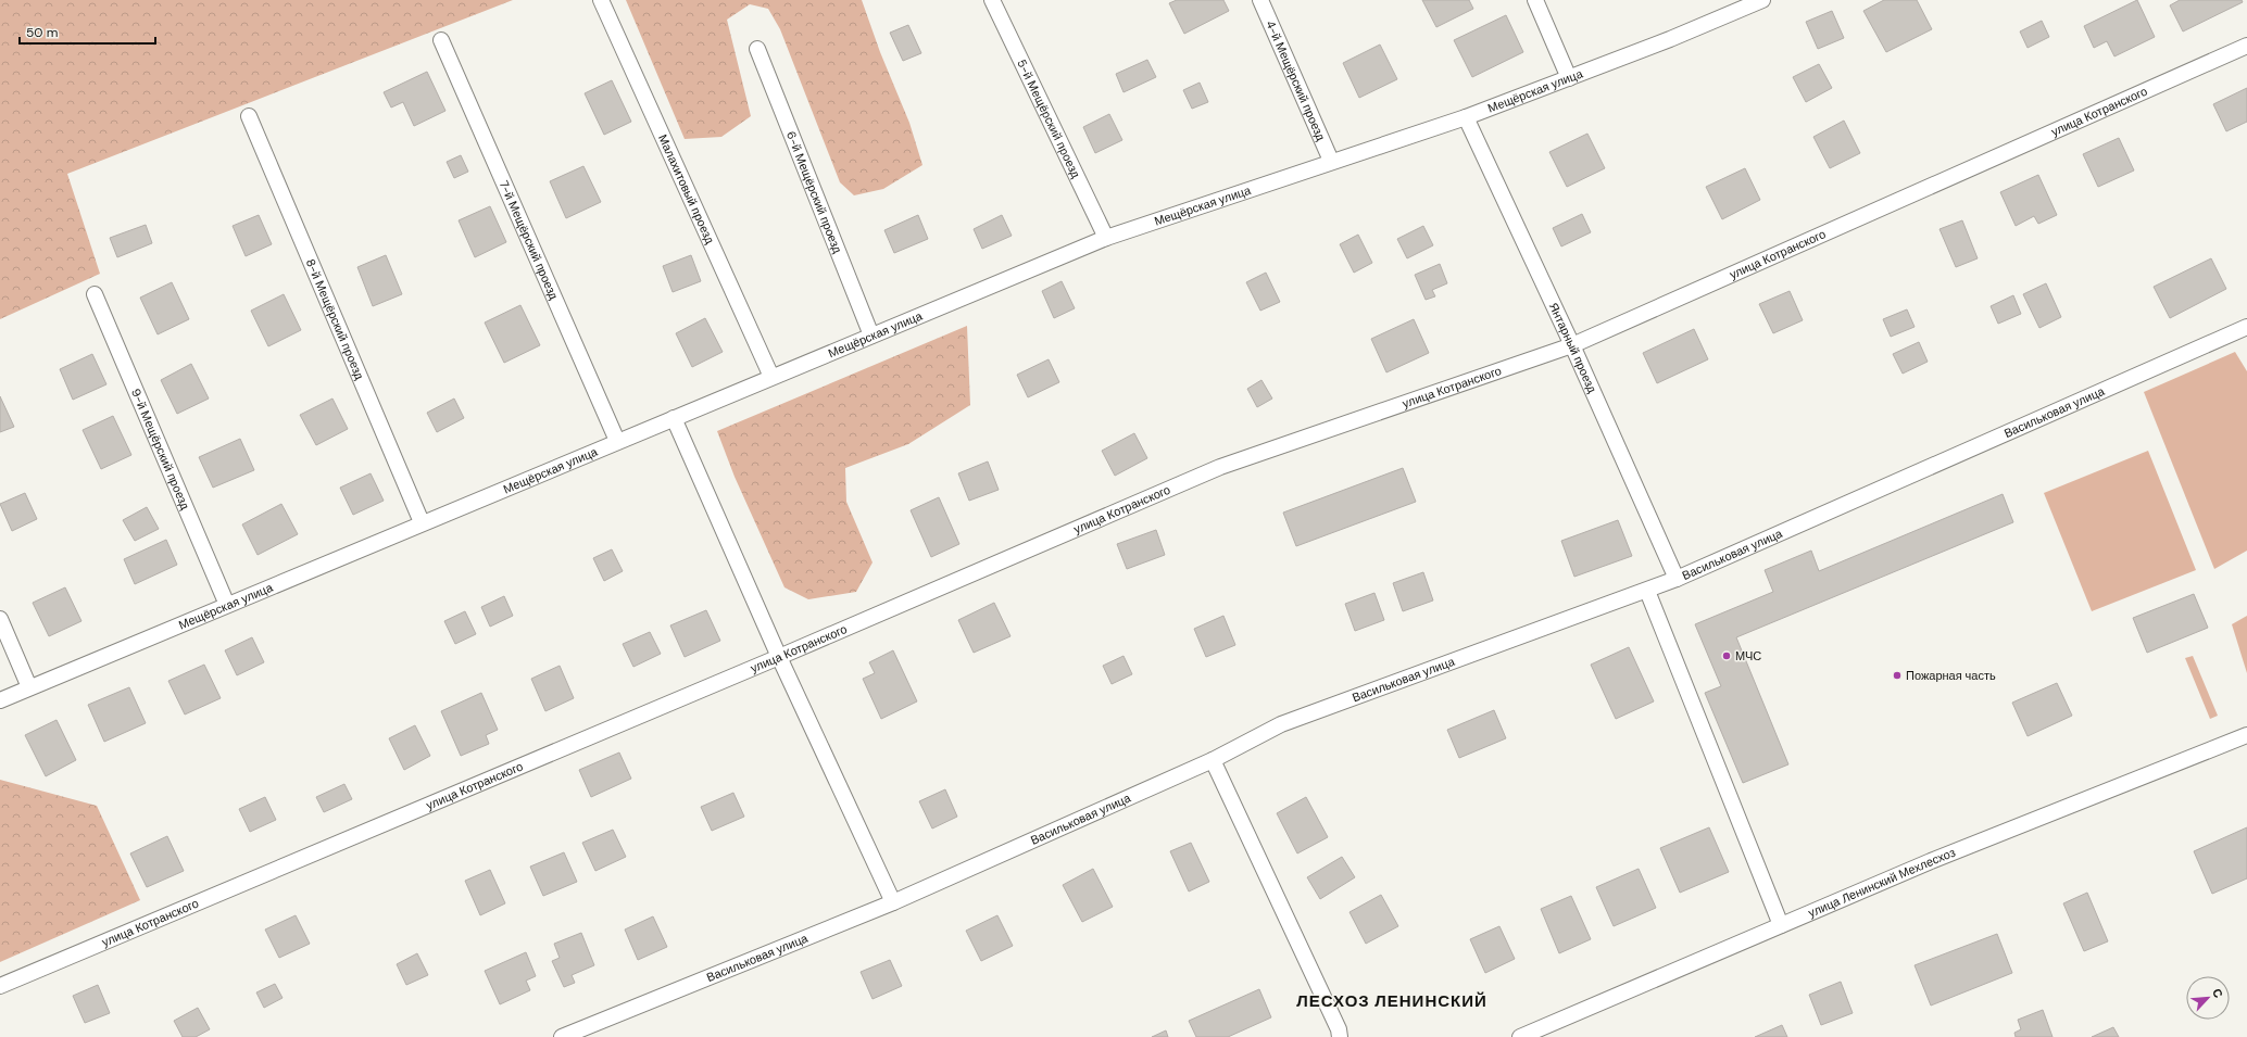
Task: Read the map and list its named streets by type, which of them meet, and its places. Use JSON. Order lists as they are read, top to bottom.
{
  "streets": {
    "street": [
      "4-й Мещёрский проезд",
      "Мещёрская улица",
      "улица Котранского",
      "5-й Мещёрский проезд",
      "Малахитовый проезд",
      "6-й Мещёрский проезд",
      "7-й Мещёрский проезд",
      "8-й Мещёрский проезд",
      "Янтарный проезд",
      "Васильковая улица",
      "9-й Мещёрский проезд",
      "улица Ленинский Мехлесхоз"
    ]
  },
  "crossings": [
    ["4-й Мещёрский проезд", "Мещёрская улица"],
    ["Мещёрская улица", "5-й Мещёрский проезд"],
    ["Мещёрская улица", "Малахитовый проезд"],
    ["Мещёрская улица", "6-й Мещёрский проезд"],
    ["Мещёрская улица", "7-й Мещёрский проезд"],
    ["Мещёрская улица", "8-й Мещёрский проезд"],
    ["Мещёрская улица", "Янтарный проезд"],
    ["Мещёрская улица", "9-й Мещёрский проезд"],
    ["улица Котранского", "Янтарный проезд"],
    ["Янтарный проезд", "Васильковая улица"]
  ],
  "districts": ["ЛЕСХОЗ ЛЕНИНСКИЙ"],
  "places": ["МЧС", "Пожарная часть"],
  "scale_bar": "50 m",
  "north": "top right"
}
